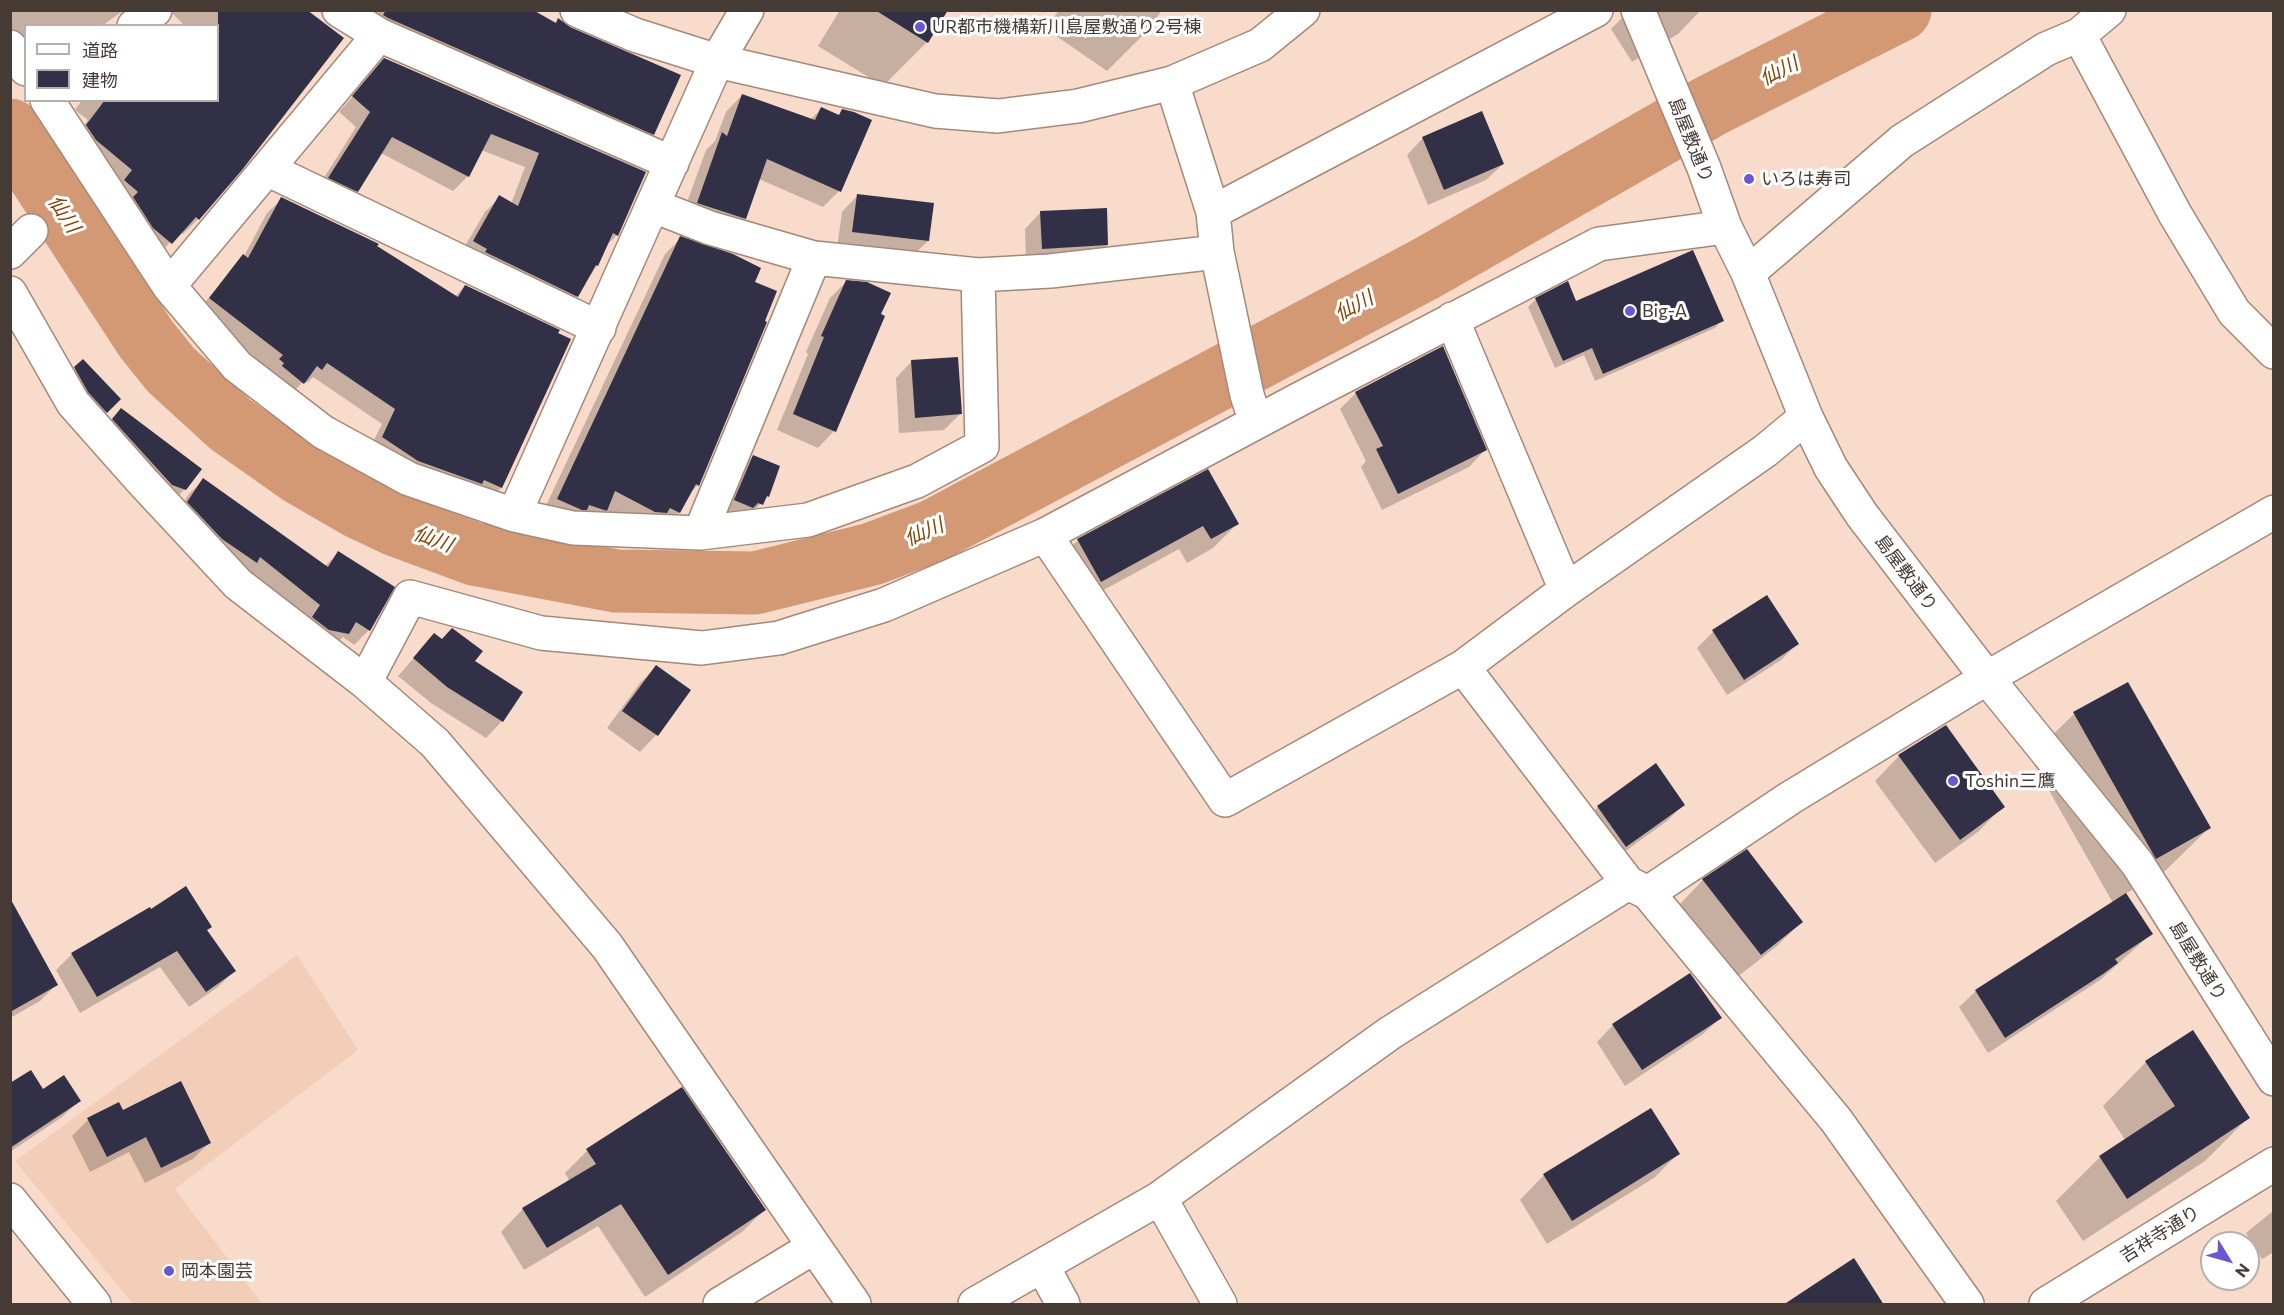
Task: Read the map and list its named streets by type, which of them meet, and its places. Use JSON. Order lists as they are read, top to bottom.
{
  "streets": {
    "street": ["島屋敷通り", "吉祥寺通り"]
  },
  "water": ["仙川"],
  "places": [
    "UR都市機構新川島屋敷通り2号棟",
    "いろは寿司",
    "Big-A",
    "Toshin三鷹",
    "岡本園芸"
  ],
  "legend": ["道路", "建物"],
  "north": "bottom right"
}
